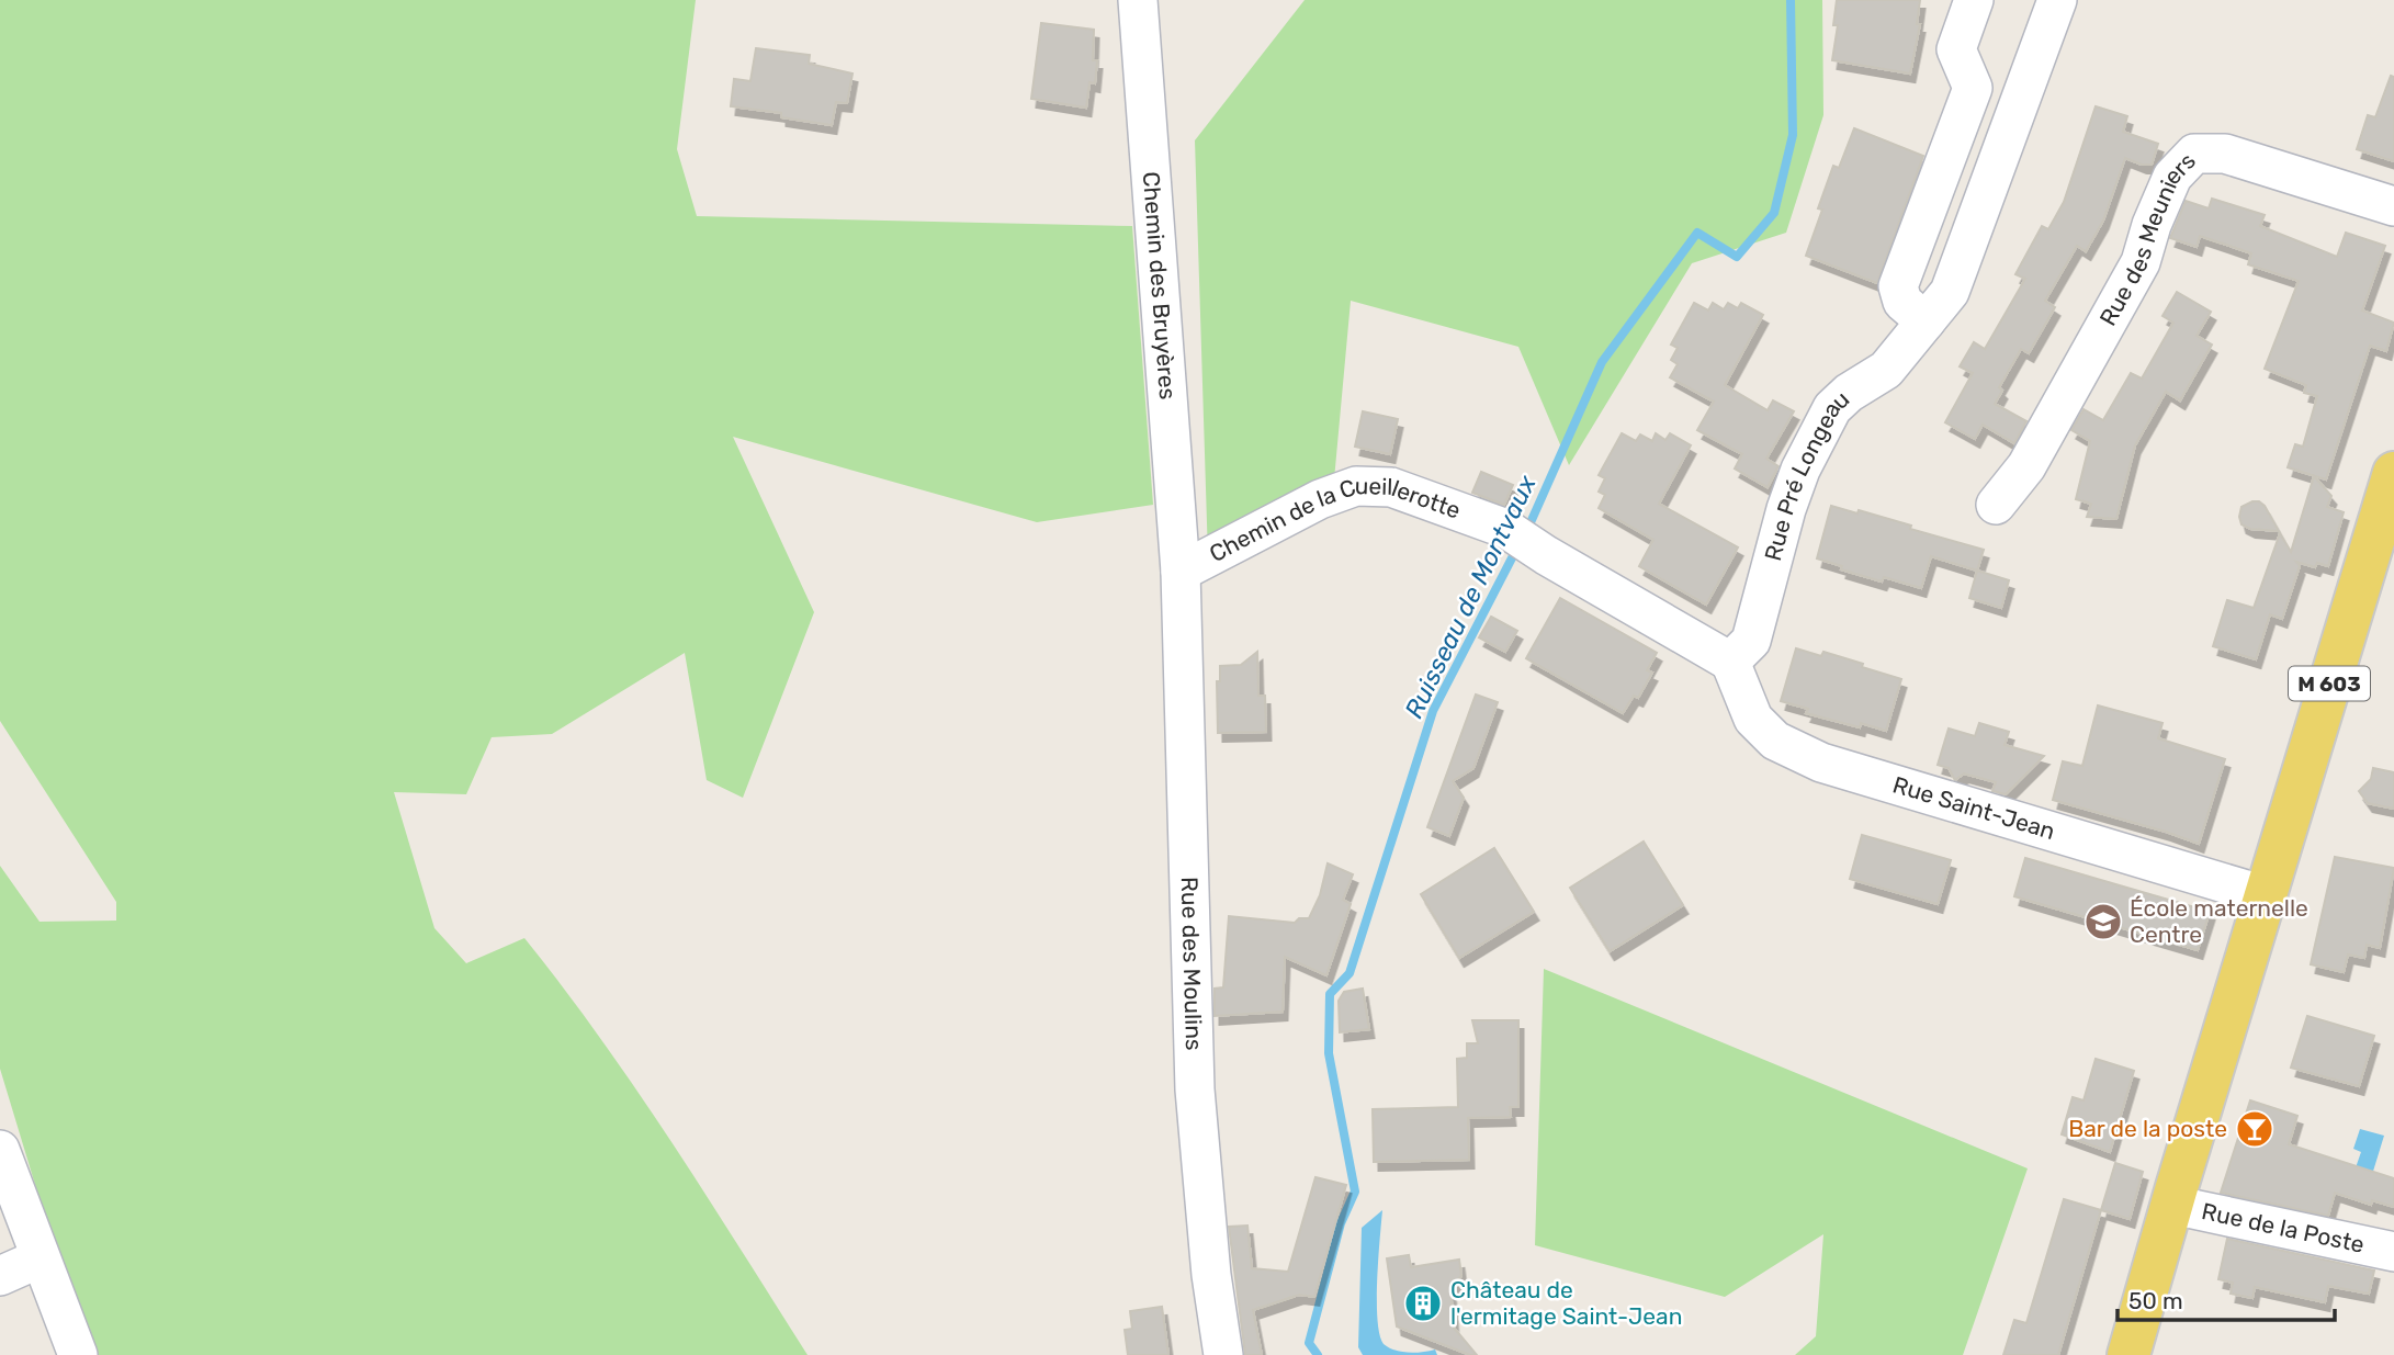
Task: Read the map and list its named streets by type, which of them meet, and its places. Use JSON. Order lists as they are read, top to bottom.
{
  "streets": {
    "main road": ["M 603"],
    "street": [
      "Rue des Meuniers",
      "Chemin des Bruyères",
      "Rue Pré Longeau",
      "Chemin de la Cueillerotte",
      "Rue Saint-Jean",
      "Rue des Moulins",
      "Rue de la Poste"
    ]
  },
  "crossings": [
    ["Chemin des Bruyères", "Chemin de la Cueillerotte"],
    ["Chemin des Bruyères", "Rue des Moulins"],
    ["Rue Pré Longeau", "Chemin de la Cueillerotte"],
    ["Rue Pré Longeau", "Rue Saint-Jean"],
    ["Chemin de la Cueillerotte", "Rue Saint-Jean"],
    ["Chemin de la Cueillerotte", "Rue des Moulins"],
    ["M 603", "Rue Saint-Jean"],
    ["M 603", "Rue de la Poste"]
  ],
  "water": ["Ruisseau de Montvaux"],
  "places": {
    "school or university": ["École maternelle Centre"],
    "bar": ["Bar de la poste"],
    "building": ["Château de l'ermitage Saint-Jean"]
  },
  "scale_bar": "50 m"
}
